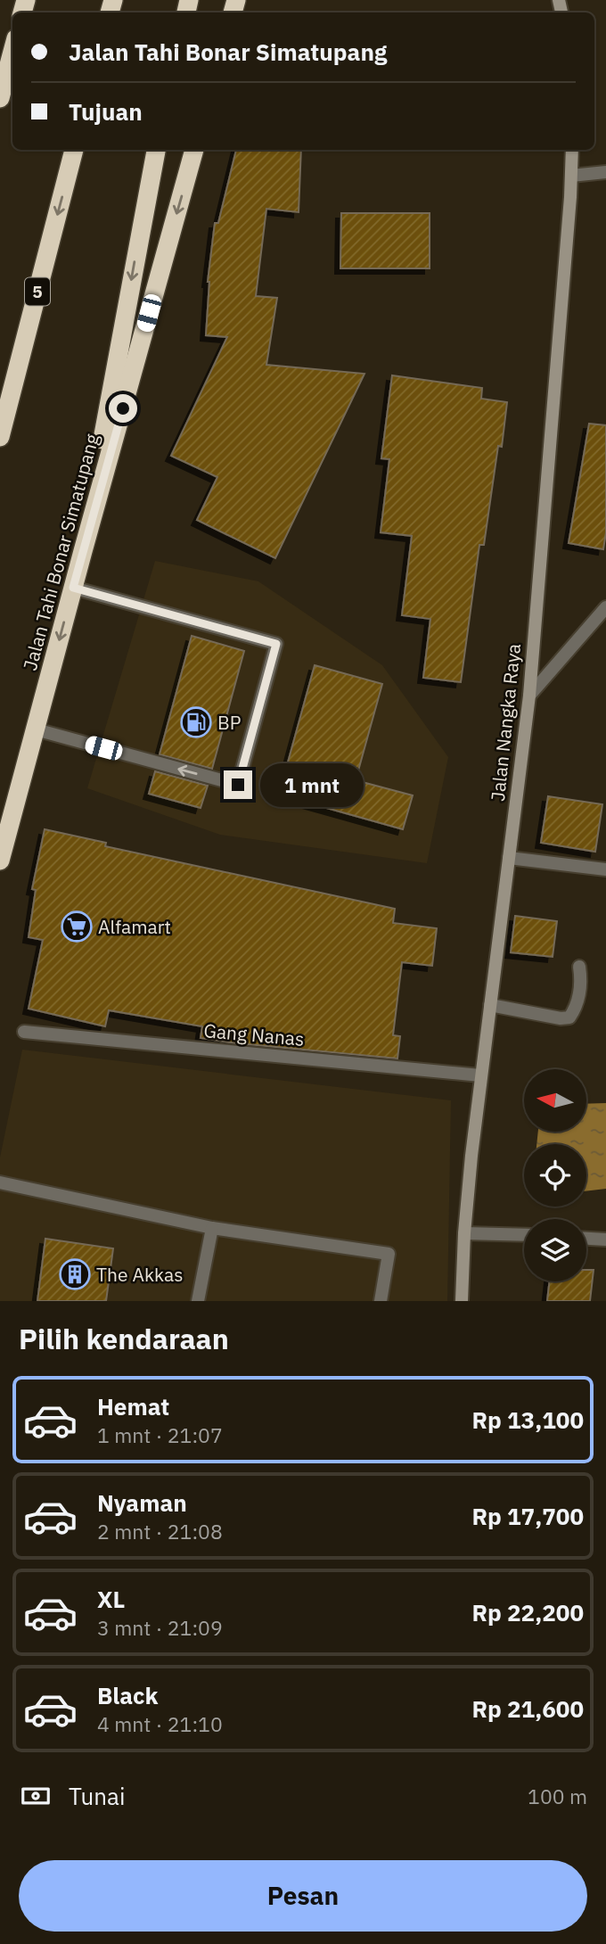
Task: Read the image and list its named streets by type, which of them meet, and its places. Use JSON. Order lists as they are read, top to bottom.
{
  "streets": {
    "highway": ["5", "Jalan Tahi Bonar Simatupang"],
    "street": ["Jalan Nangka Raya", "Gang Nanas"]
  },
  "crossings": [
    ["Jalan Nangka Raya", "Gang Nanas"]
  ],
  "places": {
    "fuel station": ["BP"],
    "supermarket": ["Alfamart"],
    "building": ["The Akkas"]
  },
  "north": "left",
  "page": {
    "banner": ["Jalan Tahi Bonar Simatupang", "Tujuan"],
    "bubble": "1 mnt",
    "heading": "Pilih kendaraan",
    "list": [
      {
        "name": "Hemat",
        "note": "1 mnt · 21:07",
        "value": "Rp 13,100"
      },
      {
        "name": "Nyaman",
        "note": "2 mnt · 21:08",
        "value": "Rp 17,700"
      },
      {
        "name": "XL",
        "note": "3 mnt · 21:09",
        "value": "Rp 22,200"
      },
      {
        "name": "Black",
        "note": "4 mnt · 21:10",
        "value": "Rp 21,600"
      }
    ],
    "pay": ["Tunai", "100 m"],
    "buttons": "Pesan"
  }
}
